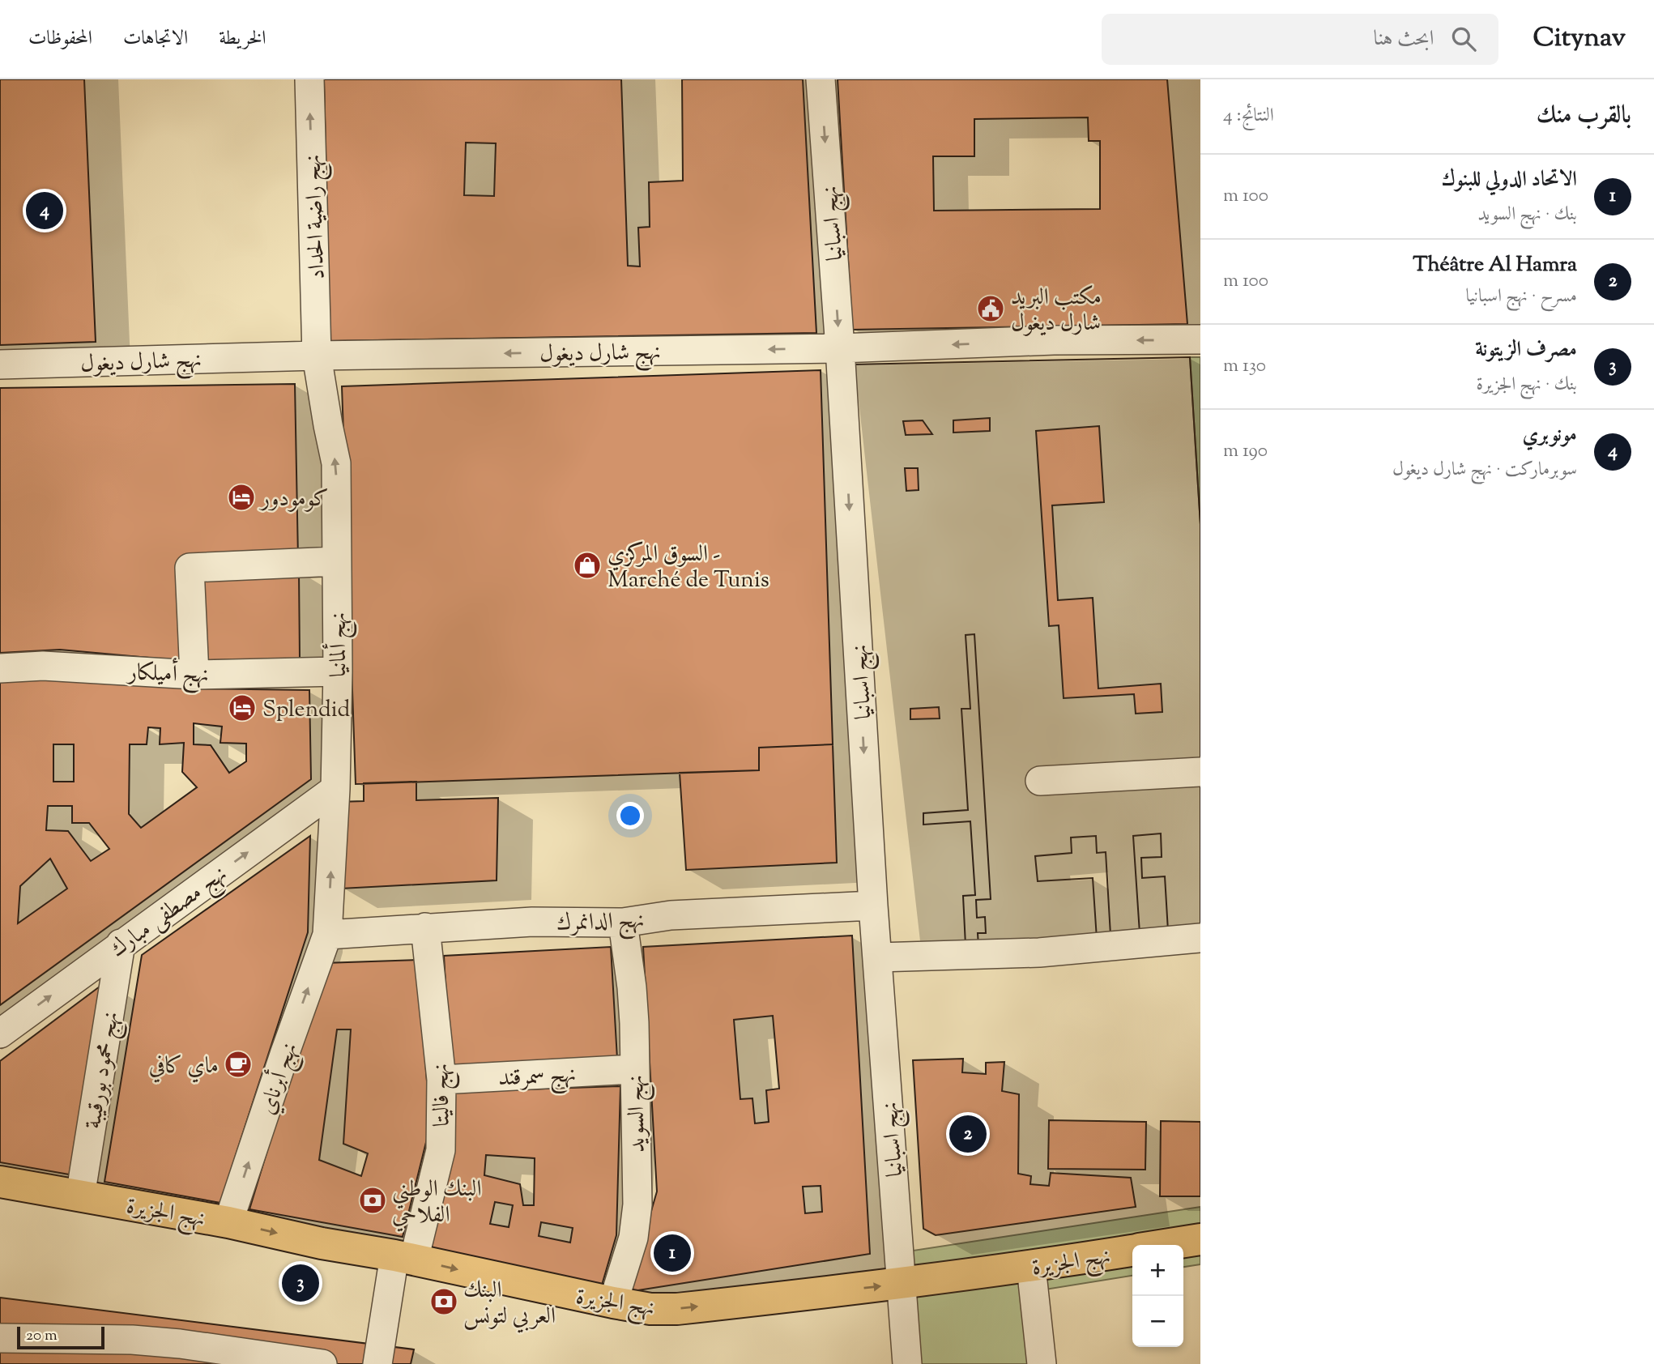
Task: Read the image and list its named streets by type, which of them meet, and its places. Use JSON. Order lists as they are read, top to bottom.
{
  "streets": {
    "main road": ["نهج الجزيرة"],
    "street": [
      "نهج راضية الحداد",
      "نهج اسبانيا",
      "نهج شارل ديغول",
      "نهج ألمانيا",
      "نهج أميلكار",
      "نهج مصطفى مبارك",
      "نهج الدانمرك",
      "نهج محمود بورقيبة",
      "نهج سمرقند",
      "نهج أبرناي",
      "نهج فاليتا",
      "نهج السويد"
    ]
  },
  "crossings": [
    ["نهج راضية الحداد", "نهج شارل ديغول"],
    ["نهج راضية الحداد", "نهج ألمانيا"],
    ["نهج اسبانيا", "نهج شارل ديغول"],
    ["نهج اسبانيا", "نهج الدانمرك"],
    ["نهج اسبانيا", "نهج الجزيرة"],
    ["نهج شارل ديغول", "نهج ألمانيا"],
    ["نهج ألمانيا", "نهج أميلكار"],
    ["نهج ألمانيا", "نهج مصطفى مبارك"],
    ["نهج ألمانيا", "نهج الدانمرك"],
    ["نهج ألمانيا", "نهج أبرناي"],
    ["نهج مصطفى مبارك", "نهج محمود بورقيبة"],
    ["نهج الدانمرك", "نهج أبرناي"],
    ["نهج الدانمرك", "نهج فاليتا"],
    ["نهج الدانمرك", "نهج السويد"],
    ["نهج محمود بورقيبة", "نهج الجزيرة"],
    ["نهج سمرقند", "نهج فاليتا"],
    ["نهج سمرقند", "نهج السويد"],
    ["نهج أبرناي", "نهج الجزيرة"],
    ["نهج فاليتا", "نهج الجزيرة"],
    ["نهج السويد", "نهج الجزيرة"]
  ],
  "one_way": [
    "نهج راضية الحداد",
    "نهج اسبانيا",
    "نهج شارل ديغول",
    "نهج ألمانيا",
    "نهج مصطفى مبارك",
    "نهج أبرناي",
    "نهج الجزيرة"
  ],
  "places": {
    "public building": ["مكتب البريد شارل ديغول"],
    "hotel": ["كومودور", "Splendid"],
    "shop": ["السوق المركزي - Marché de Tunis"],
    "cafe": ["ماي كافي"],
    "bank": ["البنك الوطني الفلاحي", "البنك العربي لتونس"]
  },
  "scale_bar": "20 m",
  "page": {
    "header": "Citynav",
    "search": "ابحث هنا",
    "nav": ["الخريطة", "الاتجاهات", "المحفوظات"],
    "heading": ["بالقرب منك", "النتائج: 4"],
    "list": [
      {
        "mark": "1",
        "name": "الاتحاد الدولي للبنوك",
        "note": "بنك · نهج السويد",
        "value": "100 m"
      },
      {
        "mark": "2",
        "name": "Théâtre Al Hamra",
        "note": "مسرح · نهج اسبانيا",
        "value": "100 m"
      },
      {
        "mark": "3",
        "name": "مصرف الزيتونة",
        "note": "بنك · نهج الجزيرة",
        "value": "130 m"
      },
      {
        "mark": "4",
        "name": "مونوبري",
        "note": "سوبرماركت · نهج شارل ديغول",
        "value": "190 m"
      }
    ],
    "pins": [
      "4",
      "2",
      "1",
      "3"
    ],
    "map_buttons": ["+", "−"],
    "scale": "20 m"
  }
}
